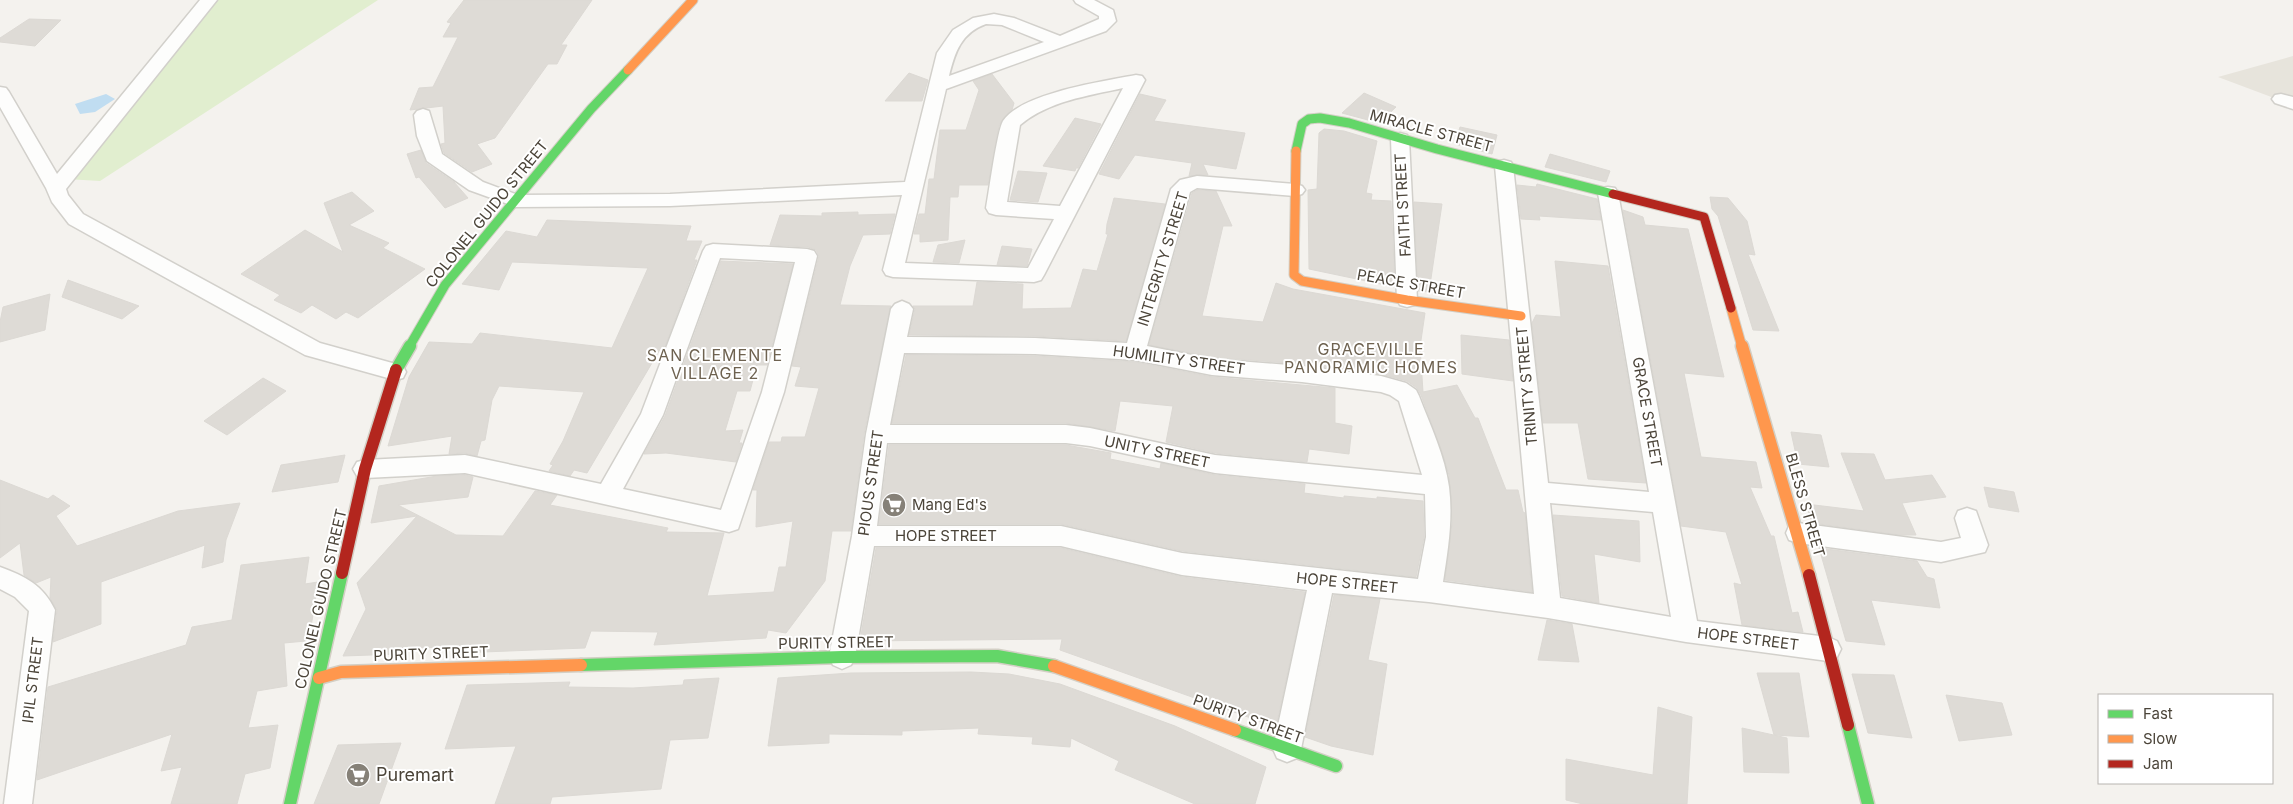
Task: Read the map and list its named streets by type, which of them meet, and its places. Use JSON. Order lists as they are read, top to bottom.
{
  "streets": {
    "street": [
      "MIRACLE STREET",
      "FAITH STREET",
      "COLONEL GUIDO STREET",
      "INTEGRITY STREET",
      "PEACE STREET",
      "HUMILITY STREET",
      "TRINITY STREET",
      "GRACE STREET",
      "UNITY STREET",
      "PIOUS STREET",
      "BLESS STREET",
      "HOPE STREET",
      "PURITY STREET",
      "IPIL STREET"
    ]
  },
  "crossings": [
    ["MIRACLE STREET", "FAITH STREET"],
    ["MIRACLE STREET", "INTEGRITY STREET"],
    ["MIRACLE STREET", "PEACE STREET"],
    ["MIRACLE STREET", "TRINITY STREET"],
    ["MIRACLE STREET", "GRACE STREET"],
    ["MIRACLE STREET", "BLESS STREET"],
    ["FAITH STREET", "PEACE STREET"],
    ["COLONEL GUIDO STREET", "PURITY STREET"],
    ["INTEGRITY STREET", "HUMILITY STREET"],
    ["PEACE STREET", "TRINITY STREET"],
    ["HUMILITY STREET", "UNITY STREET"],
    ["HUMILITY STREET", "PIOUS STREET"],
    ["HUMILITY STREET", "HOPE STREET"],
    ["TRINITY STREET", "HOPE STREET"],
    ["GRACE STREET", "HOPE STREET"],
    ["UNITY STREET", "PIOUS STREET"],
    ["PIOUS STREET", "HOPE STREET"],
    ["PIOUS STREET", "PURITY STREET"],
    ["BLESS STREET", "HOPE STREET"]
  ],
  "districts": ["GRACEVILLE PANORAMIC HOMES", "SAN CLEMENTE VILLAGE 2"],
  "places": {
    "supermarket": ["Mang Ed's", "Puremart"]
  },
  "legend": ["Fast", "Slow", "Jam"]
}
